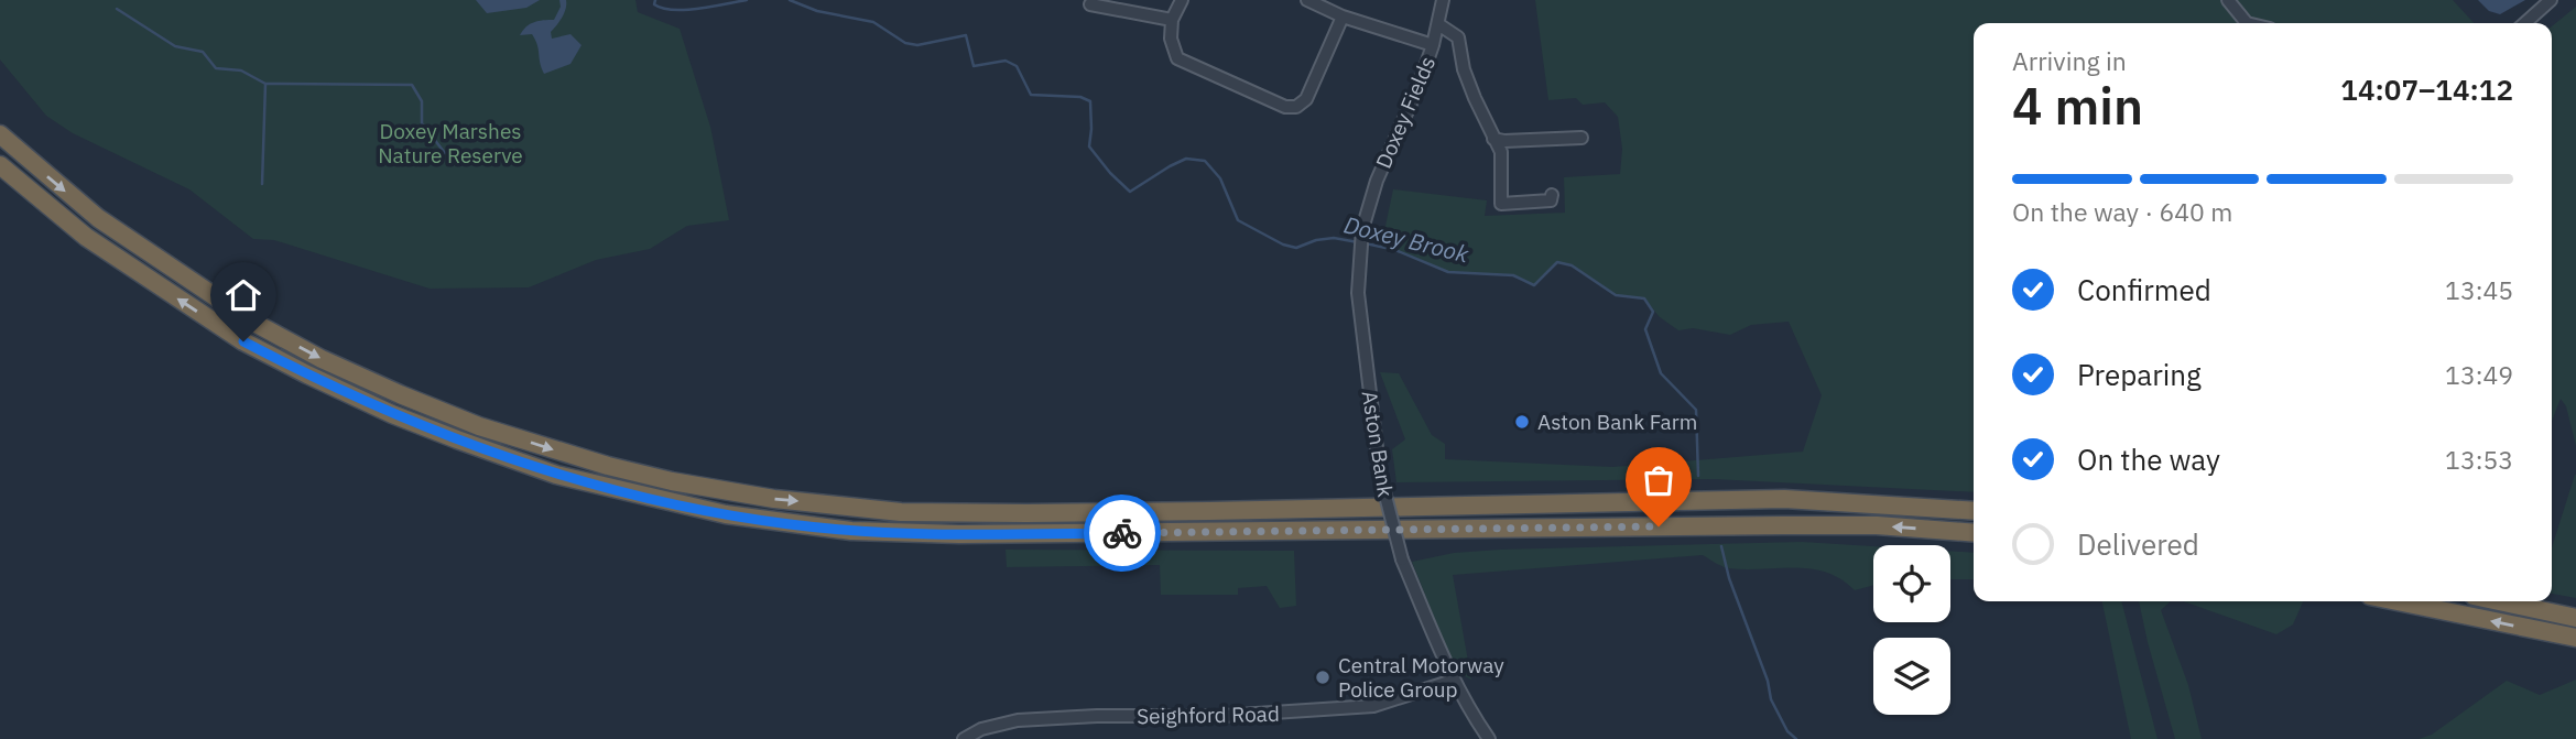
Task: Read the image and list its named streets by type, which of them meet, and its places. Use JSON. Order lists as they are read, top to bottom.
{
  "streets": {
    "street": ["Doxey Fields", "Aston Bank", "Seighford Road"]
  },
  "crossings": [
    ["Doxey Fields", "Aston Bank"],
    ["Aston Bank", "Seighford Road"]
  ],
  "water": ["Doxey Brook"],
  "parks": ["Doxey Marshes Nature Reserve"],
  "places": ["Aston Bank Farm", "Central Motorway Police Group"],
  "page": {
    "heading": ["4 min", "Arriving in", "14:07–14:12"],
    "bar": "On the way · 640 m",
    "list": [
      ["Confirmed", "13:45"],
      ["Preparing", "13:49"],
      ["On the way", "13:53"],
      "Delivered"
    ]
  }
}
